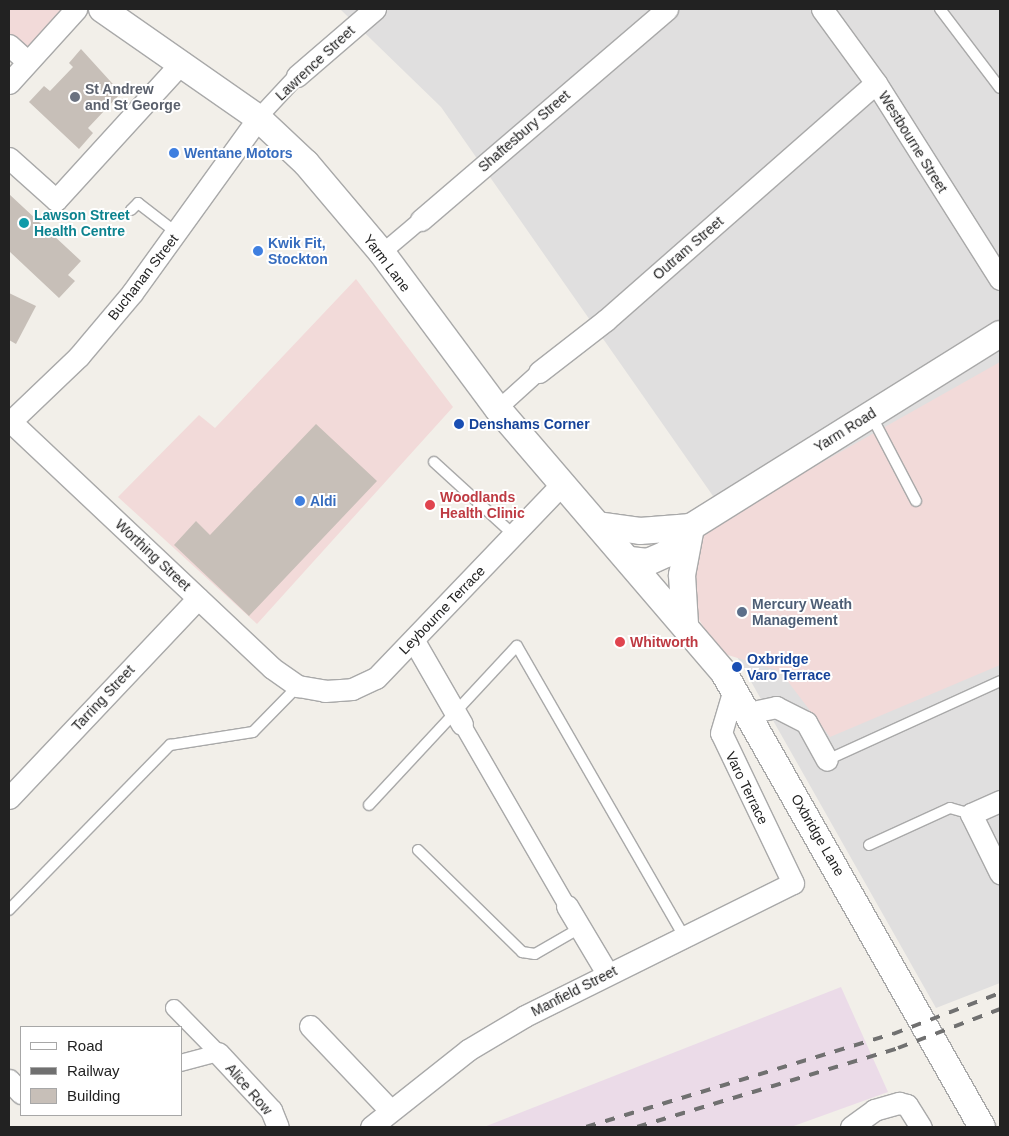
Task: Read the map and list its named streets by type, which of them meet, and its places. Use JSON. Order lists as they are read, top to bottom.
{
  "streets": {
    "street": [
      "Lawrence Street",
      "Shaftesbury Street",
      "Westbourne Street",
      "Outram Street",
      "Yarm Lane",
      "Buchanan Street",
      "Yarm Road",
      "Worthing Street",
      "Leybourne Terrace",
      "Tarring Street",
      "Varo Terrace",
      "Oxbridge Lane",
      "Manfield Street",
      "Alice Row"
    ]
  },
  "crossings": [
    ["Lawrence Street", "Yarm Lane"],
    ["Lawrence Street", "Buchanan Street"],
    ["Shaftesbury Street", "Yarm Lane"],
    ["Westbourne Street", "Outram Street"],
    ["Outram Street", "Yarm Lane"],
    ["Yarm Lane", "Buchanan Street"],
    ["Yarm Lane", "Yarm Road"],
    ["Yarm Lane", "Leybourne Terrace"],
    ["Yarm Lane", "Oxbridge Lane"],
    ["Buchanan Street", "Worthing Street"],
    ["Yarm Road", "Oxbridge Lane"],
    ["Worthing Street", "Leybourne Terrace"],
    ["Worthing Street", "Tarring Street"],
    ["Varo Terrace", "Oxbridge Lane"],
    ["Varo Terrace", "Manfield Street"]
  ],
  "places": [
    "St Andrew and St George",
    "Wentane Motors",
    "Lawson Street Health Centre",
    "Kwik Fit, Stockton",
    "Denshams Corner",
    "Aldi",
    "Woodlands Health Clinic",
    "Mercury Weath Management",
    "Whitworth",
    "Oxbridge Varo Terrace"
  ],
  "legend": ["Road", "Railway", "Building"]
}
